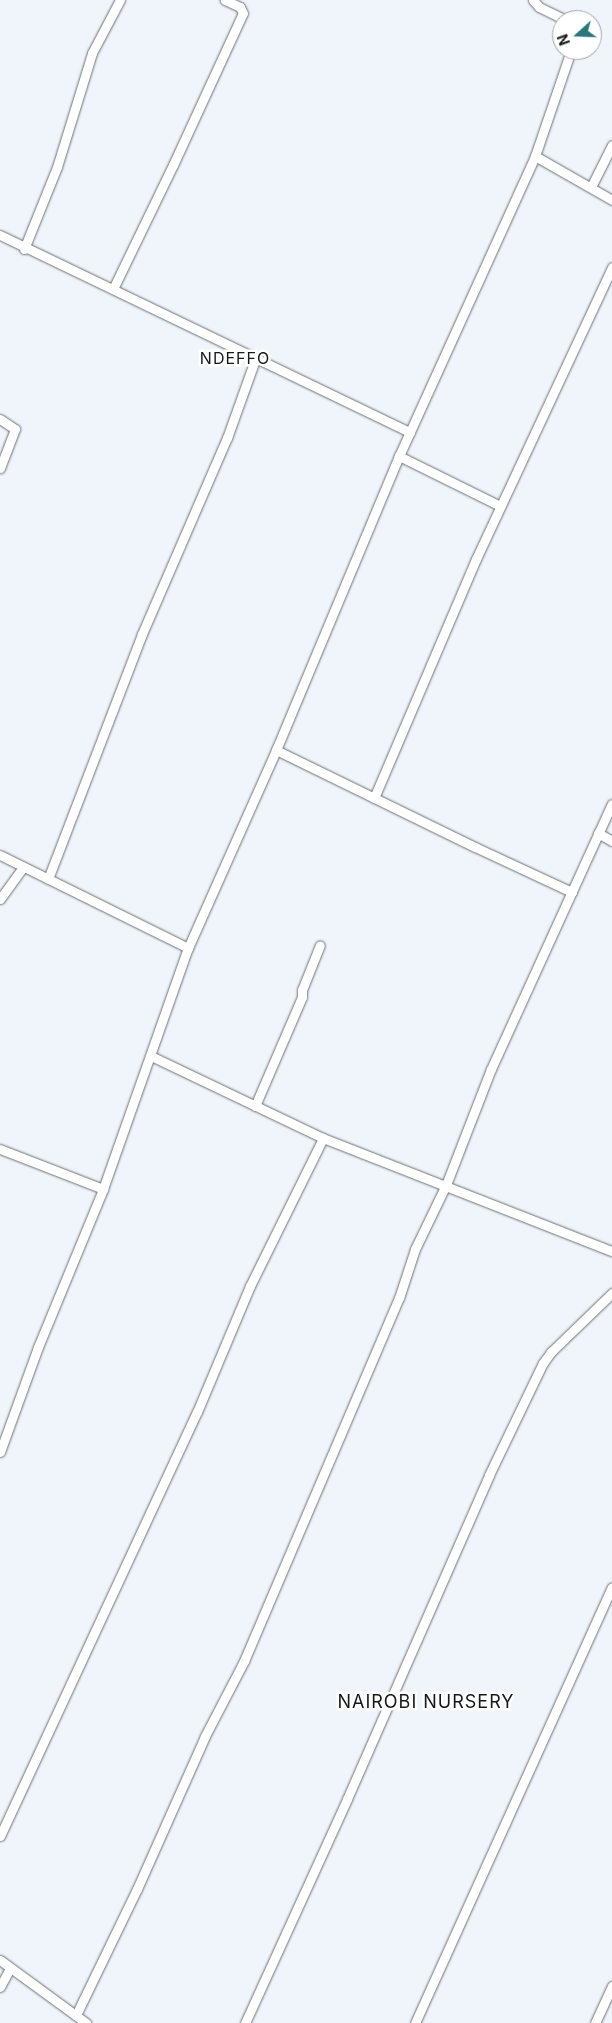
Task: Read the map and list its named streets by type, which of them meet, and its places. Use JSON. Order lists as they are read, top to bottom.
{
  "districts": ["NDEFFO", "NAIROBI NURSERY"],
  "north": "left"
}
